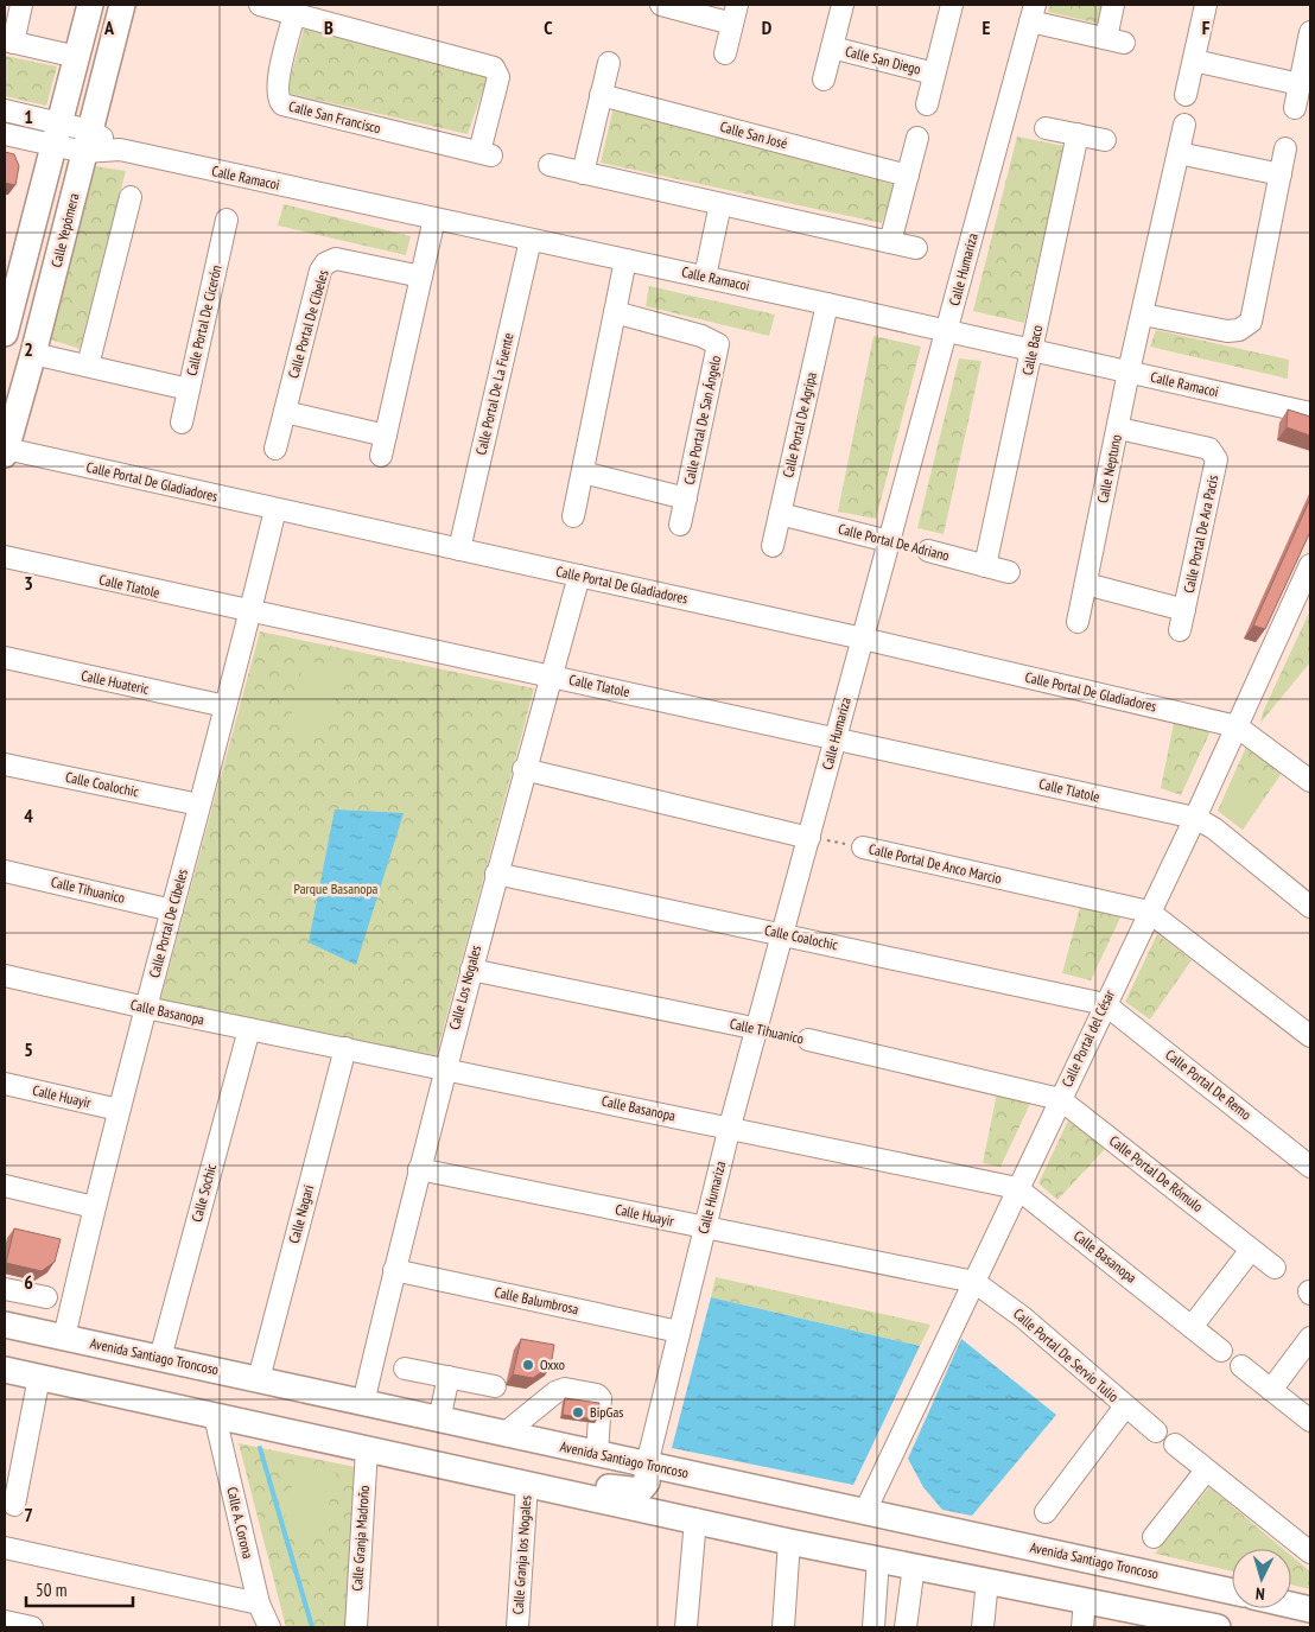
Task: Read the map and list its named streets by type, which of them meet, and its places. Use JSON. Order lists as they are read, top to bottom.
{
  "streets": {
    "main road": ["Calle Yepómera", "Avenida Santiago Troncoso"],
    "street": [
      "Calle San Diego",
      "Calle San Francisco",
      "Calle San José",
      "Calle Ramacoi",
      "Calle Humariza",
      "Calle Portal De Cicerón",
      "Calle Portal De Cibeles",
      "Calle Baco",
      "Calle Portal De La Fuente",
      "Calle Portal De San Ángelo",
      "Calle Portal De Agripa",
      "Calle Neptuno",
      "Calle Portal De Gladiadores",
      "Calle Portal De Ara Pacis",
      "Calle Portal De Adriano",
      "Calle Tlatole",
      "Calle Huateric",
      "Calle Coalochic",
      "Calle Portal De Anco Marcio",
      "Calle Tihuanico",
      "Calle Los Nogales",
      "Calle Basanopa",
      "Calle Portal del César",
      "Calle Portal De Remo",
      "Calle Huayir",
      "Calle Portal De Rómulo",
      "Calle Sochic",
      "Calle Nagari",
      "Calle Balumbrosa",
      "Calle Portal De Servio Tulio",
      "Calle A. Corona",
      "Calle Granja Madroño",
      "Calle Granja los Nogales"
    ]
  },
  "crossings": [
    ["Calle Ramacoi", "Calle Yepómera"],
    ["Calle Ramacoi", "Calle Humariza"],
    ["Calle Ramacoi", "Calle Baco"],
    ["Calle Ramacoi", "Calle Portal De La Fuente"],
    ["Calle Ramacoi", "Calle Portal De Agripa"],
    ["Calle Ramacoi", "Calle Neptuno"],
    ["Calle Yepómera", "Calle Portal De Cicerón"],
    ["Calle Yepómera", "Calle Portal De Gladiadores"],
    ["Calle Humariza", "Calle Portal De Gladiadores"],
    ["Calle Humariza", "Calle Portal De Adriano"],
    ["Calle Humariza", "Calle Tlatole"],
    ["Calle Humariza", "Calle Coalochic"],
    ["Calle Humariza", "Calle Portal De Anco Marcio"],
    ["Calle Humariza", "Calle Tihuanico"],
    ["Calle Humariza", "Calle Basanopa"],
    ["Calle Humariza", "Calle Huayir"],
    ["Calle Humariza", "Calle Balumbrosa"],
    ["Calle Humariza", "Avenida Santiago Troncoso"],
    ["Calle Portal De Cibeles", "Calle Portal De Gladiadores"],
    ["Calle Portal De Cibeles", "Calle Tlatole"],
    ["Calle Portal De Cibeles", "Calle Huateric"],
    ["Calle Portal De Cibeles", "Calle Coalochic"],
    ["Calle Portal De Cibeles", "Calle Tihuanico"],
    ["Calle Portal De Cibeles", "Calle Basanopa"],
    ["Calle Portal De Cibeles", "Calle Huayir"],
    ["Calle Portal De Cibeles", "Avenida Santiago Troncoso"],
    ["Calle Baco", "Calle Portal De Adriano"],
    ["Calle Portal De La Fuente", "Calle Portal De Gladiadores"],
    ["Calle Portal De Agripa", "Calle Portal De Adriano"],
    ["Calle Neptuno", "Calle Portal De Ara Pacis"],
    ["Calle Portal De Gladiadores", "Calle Los Nogales"],
    ["Calle Portal De Gladiadores", "Calle Portal del César"],
    ["Calle Tlatole", "Calle Los Nogales"],
    ["Calle Tlatole", "Calle Portal del César"],
    ["Calle Coalochic", "Calle Los Nogales"],
    ["Calle Coalochic", "Calle Portal del César"],
    ["Calle Coalochic", "Calle Portal De Remo"],
    ["Calle Portal De Anco Marcio", "Calle Portal del César"],
    ["Calle Tihuanico", "Calle Los Nogales"],
    ["Calle Tihuanico", "Calle Portal del César"],
    ["Calle Tihuanico", "Calle Portal De Rómulo"],
    ["Calle Los Nogales", "Calle Basanopa"],
    ["Calle Los Nogales", "Calle Huayir"],
    ["Calle Los Nogales", "Calle Balumbrosa"],
    ["Calle Los Nogales", "Avenida Santiago Troncoso"],
    ["Calle Basanopa", "Calle Portal del César"],
    ["Calle Basanopa", "Calle Sochic"],
    ["Calle Basanopa", "Calle Nagari"],
    ["Calle Portal del César", "Calle Portal De Remo"],
    ["Calle Portal del César", "Calle Huayir"],
    ["Calle Portal del César", "Calle Portal De Rómulo"],
    ["Calle Portal del César", "Calle Portal De Servio Tulio"],
    ["Calle Portal del César", "Avenida Santiago Troncoso"],
    ["Calle Huayir", "Calle Portal De Servio Tulio"],
    ["Calle Sochic", "Avenida Santiago Troncoso"],
    ["Calle Nagari", "Avenida Santiago Troncoso"]
  ],
  "parks": ["Parque Basanopa"],
  "places": ["Oxxo", "BipGas"],
  "scale_bar": "50 m",
  "north": "bottom",
  "grid": {
    "columns": [
      "A",
      "B",
      "C",
      "D",
      "E",
      "F"
    ],
    "rows": [
      "1",
      "2",
      "3",
      "4",
      "5",
      "6",
      "7"
    ]
  }
}
